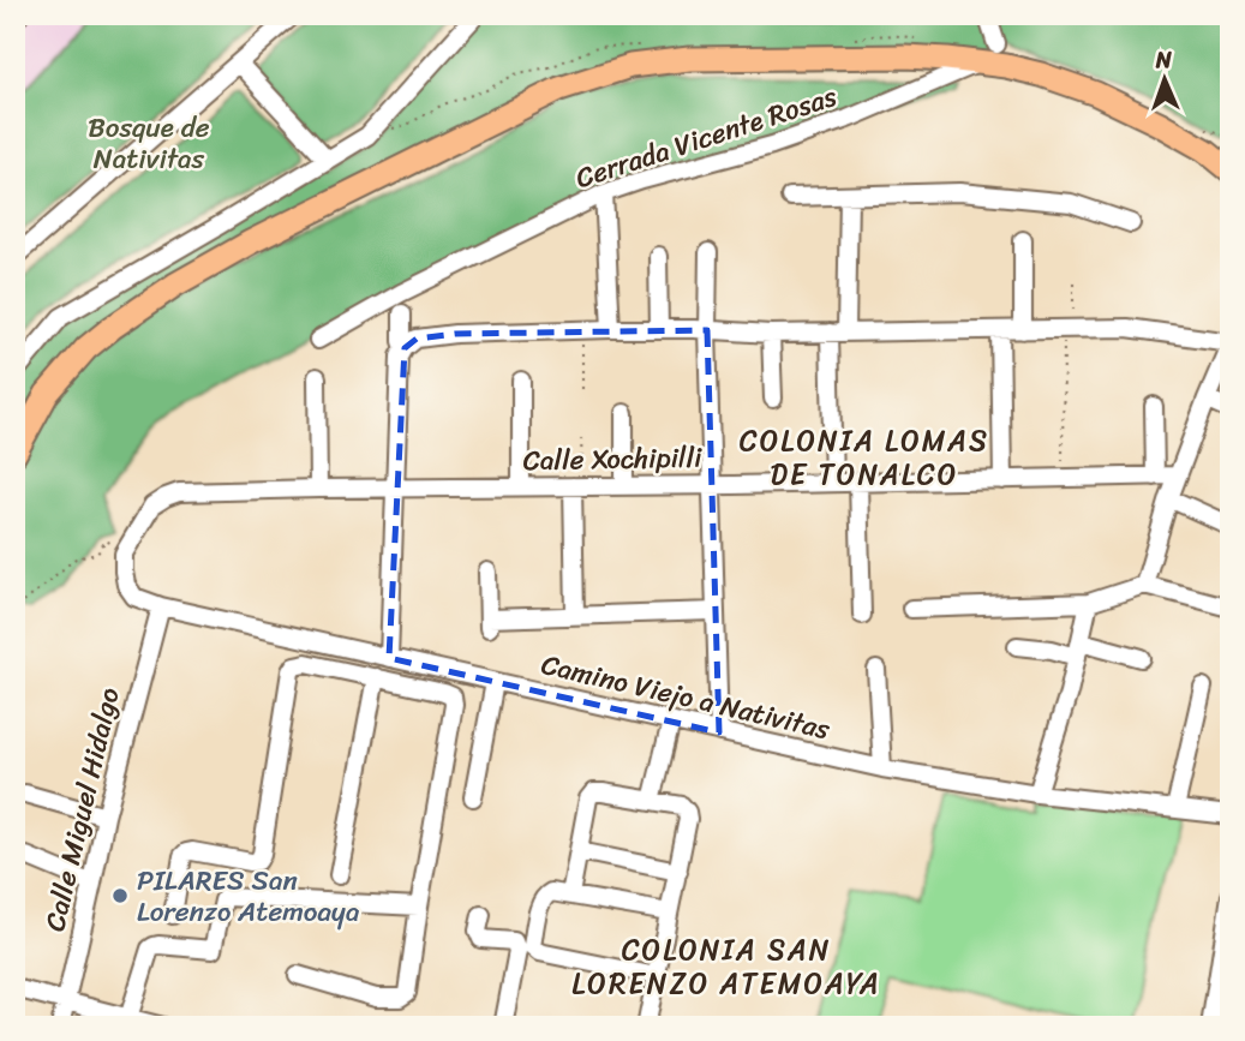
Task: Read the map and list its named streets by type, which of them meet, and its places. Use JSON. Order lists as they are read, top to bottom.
{
  "streets": {
    "street": [
      "Cerrada Vicente Rosas",
      "Calle Xochipilli",
      "Camino Viejo a Nativitas",
      "Calle Miguel Hidalgo"
    ]
  },
  "crossings": [
    ["Calle Xochipilli", "Camino Viejo a Nativitas"],
    ["Camino Viejo a Nativitas", "Calle Miguel Hidalgo"]
  ],
  "districts": ["COLONIA LOMAS DE TONALCO", "COLONIA SAN LORENZO ATEMOAYA"],
  "parks": ["Bosque de Nativitas"],
  "places": ["PILARES San Lorenzo Atemoaya"],
  "north": "top"
}
